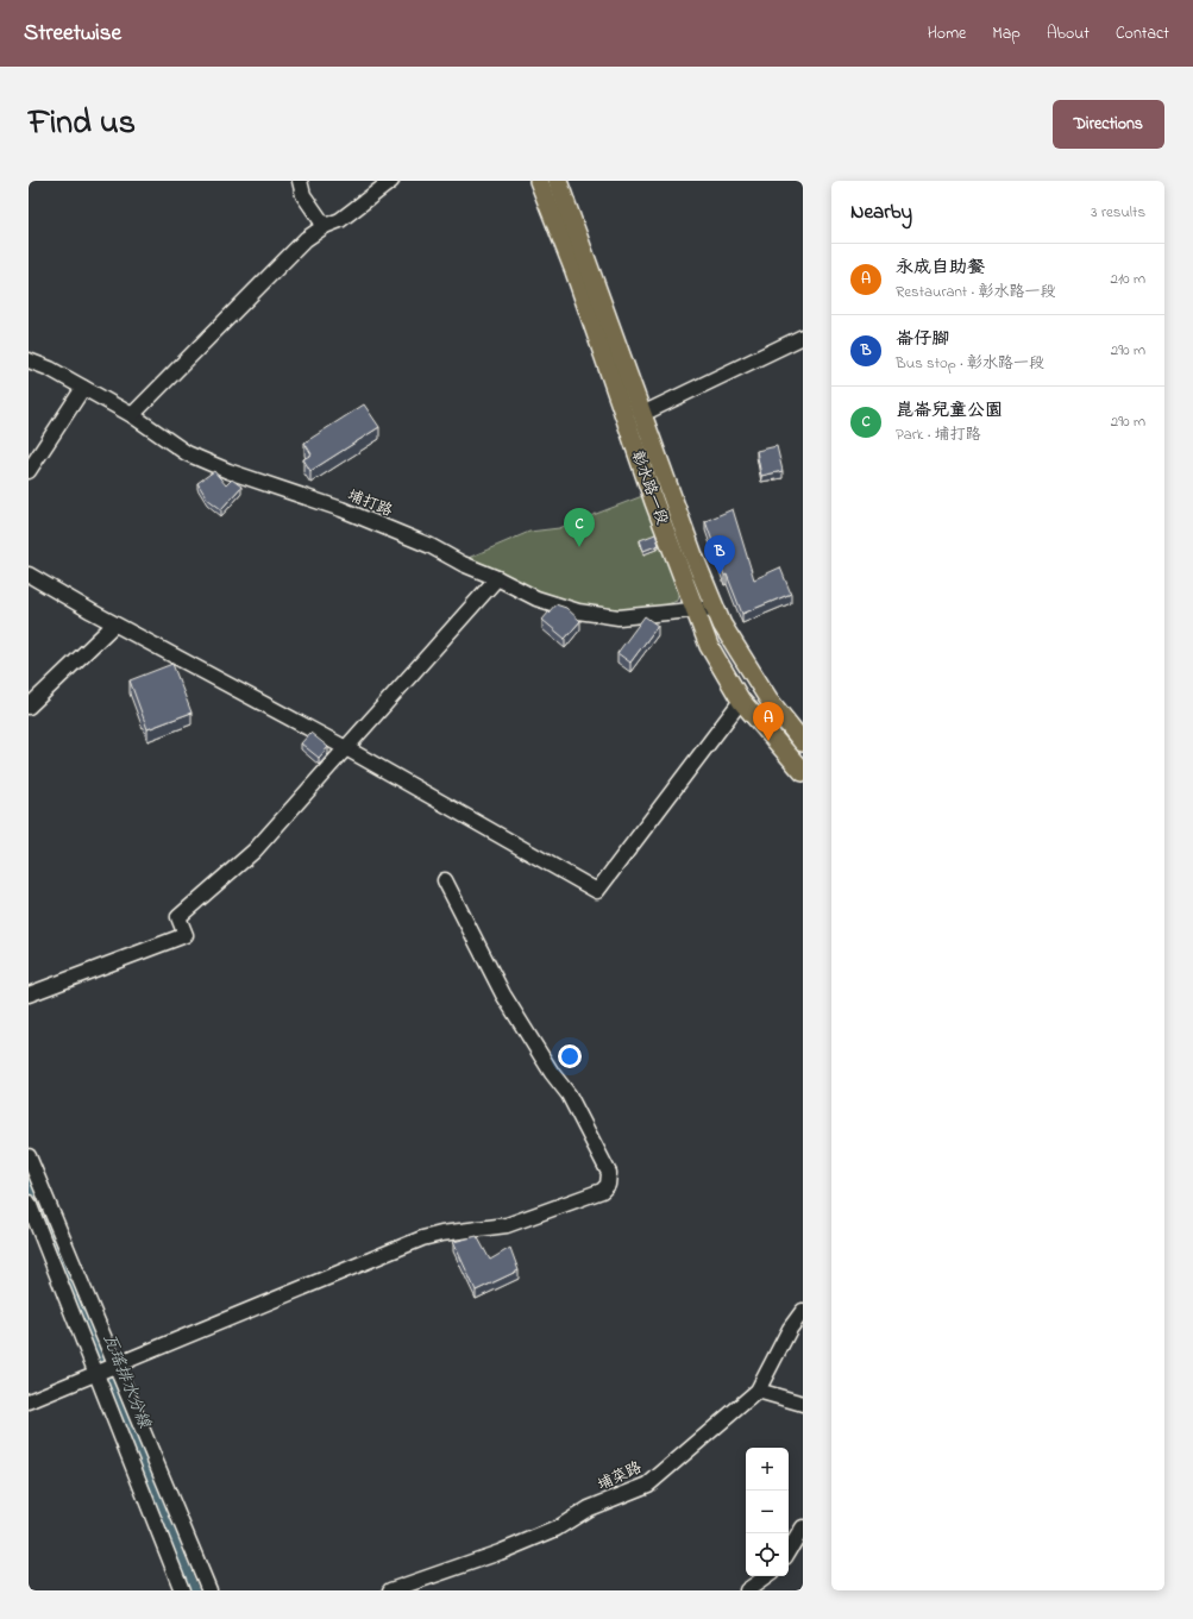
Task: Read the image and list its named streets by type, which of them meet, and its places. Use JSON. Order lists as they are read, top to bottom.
{
  "streets": {
    "main road": ["彰水路一段"],
    "street": ["埔打路", "埔菜路"]
  },
  "crossings": [
    ["彰水路一段", "埔打路"]
  ],
  "water": ["瓦瑤排水分線"],
  "page": {
    "header": "Streetwise",
    "nav": [
      "Home",
      "Map",
      "About",
      "Contact"
    ],
    "title": "Find us",
    "buttons": "Directions",
    "heading": ["Nearby", "3 results"],
    "list": [
      {
        "mark": "A",
        "name": "永成自助餐",
        "note": "Restaurant · 彰水路一段",
        "value": "210 m"
      },
      {
        "mark": "B",
        "name": "崙仔腳",
        "note": "Bus stop · 彰水路一段",
        "value": "290 m"
      },
      {
        "mark": "C",
        "name": "崑崙兒童公園",
        "note": "Park · 埔打路",
        "value": "290 m"
      }
    ],
    "pins": ["C", "B", "A"],
    "map_buttons": ["+", "−"]
  }
}
